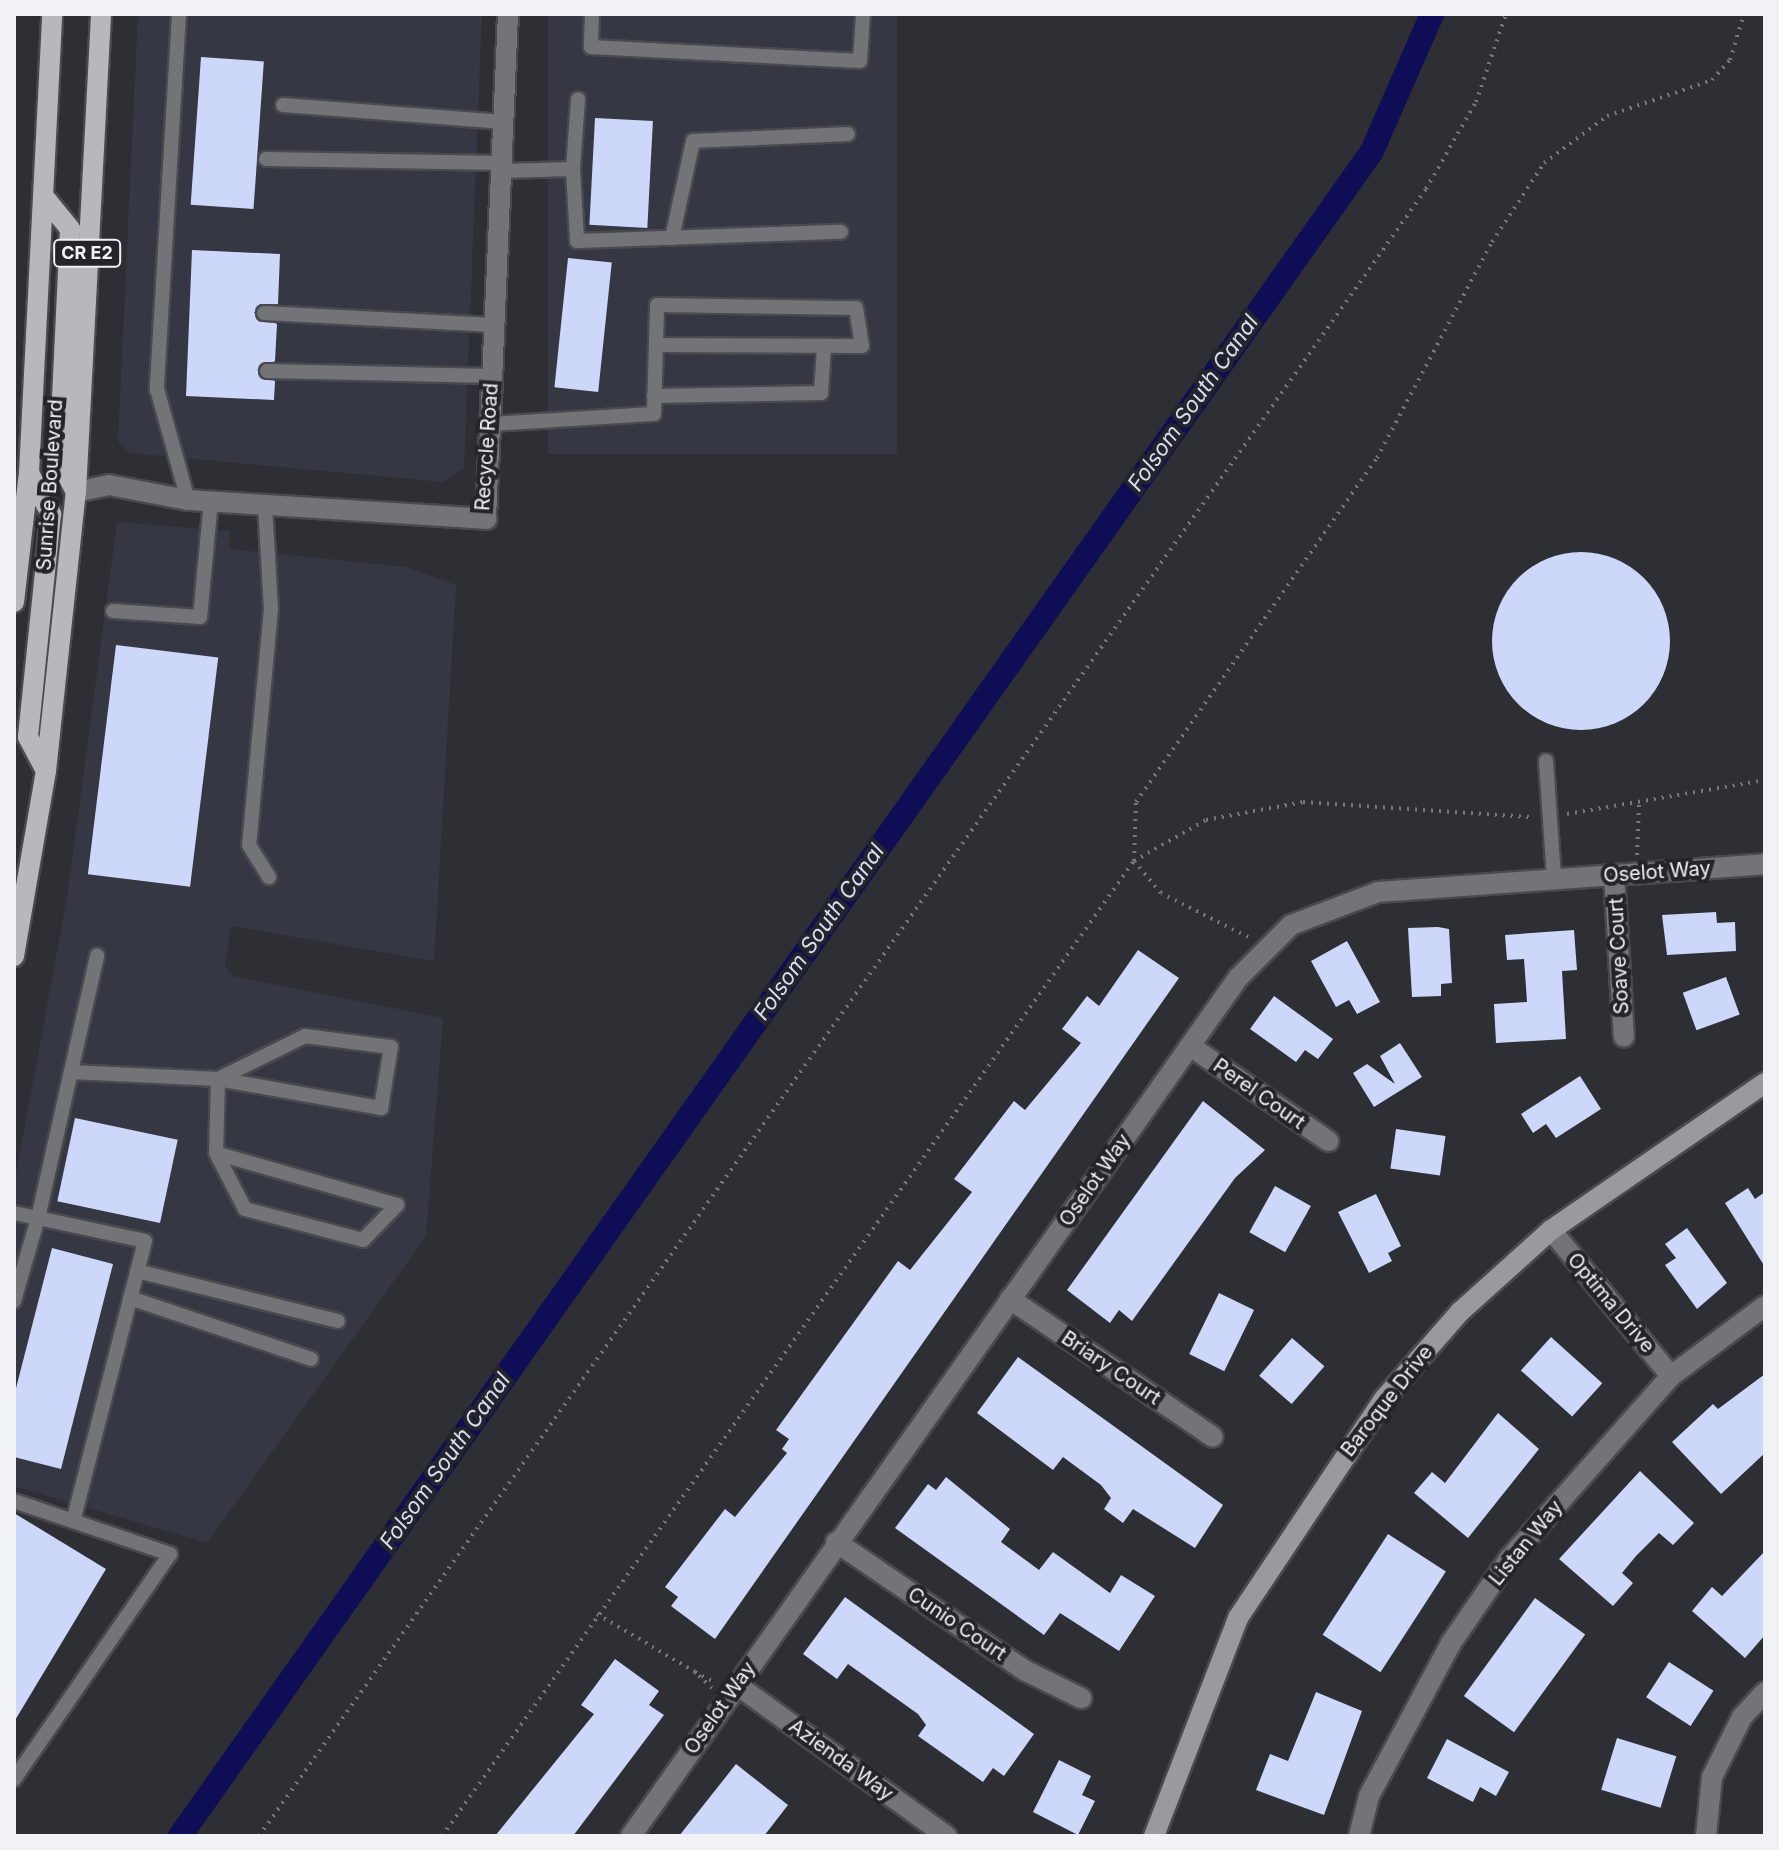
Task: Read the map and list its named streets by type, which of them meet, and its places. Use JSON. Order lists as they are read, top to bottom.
{
  "streets": {
    "main road": ["CR E2", "Sunrise Boulevard"],
    "street": [
      "Recycle Road",
      "Oselot Way",
      "Soave Court",
      "Perel Court",
      "Optima Drive",
      "Briary Court",
      "Baroque Drive",
      "Listan Way",
      "Cunio Court",
      "Azienda Way"
    ]
  },
  "crossings": [
    ["Recycle Road", "Sunrise Boulevard"],
    ["Oselot Way", "Soave Court"],
    ["Oselot Way", "Perel Court"],
    ["Oselot Way", "Briary Court"],
    ["Oselot Way", "Cunio Court"],
    ["Oselot Way", "Azienda Way"],
    ["Optima Drive", "Baroque Drive"],
    ["Optima Drive", "Listan Way"]
  ],
  "water": ["Folsom South Canal"]
}
